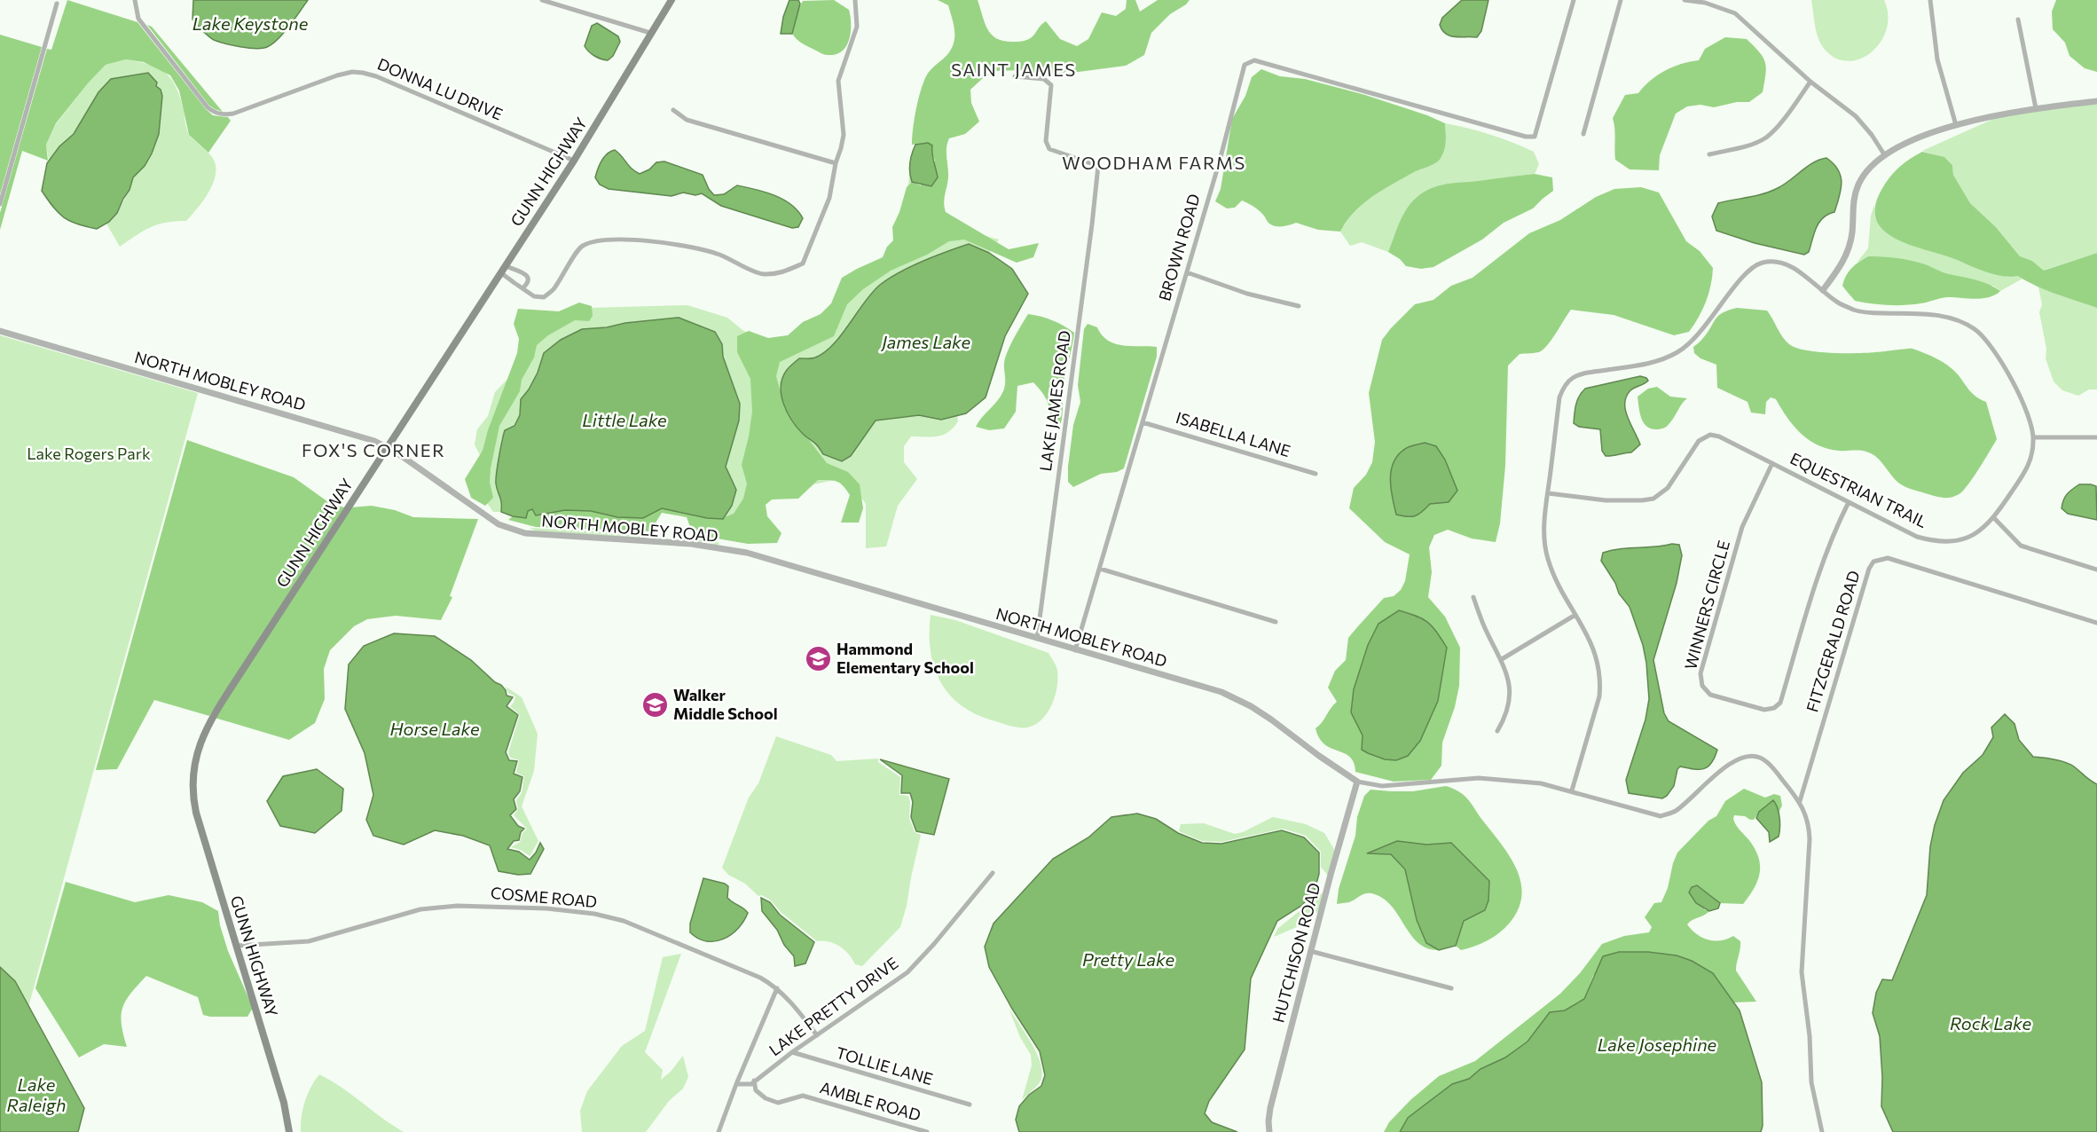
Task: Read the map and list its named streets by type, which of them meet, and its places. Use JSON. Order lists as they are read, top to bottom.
{
  "streets": {
    "main road": ["GUNN HIGHWAY"],
    "street": [
      "DONNA LU DRIVE",
      "BROWN ROAD",
      "NORTH MOBLEY ROAD",
      "LAKE JAMES ROAD",
      "ISABELLA LANE",
      "EQUESTRIAN TRAIL",
      "WINNERS CIRCLE",
      "FITZGERALD ROAD",
      "COSME ROAD",
      "HUTCHISON ROAD",
      "LAKE PRETTY DRIVE",
      "TOLLIE LANE",
      "AMBLE ROAD"
    ]
  },
  "crossings": [
    ["DONNA LU DRIVE", "GUNN HIGHWAY"],
    ["GUNN HIGHWAY", "NORTH MOBLEY ROAD"],
    ["GUNN HIGHWAY", "COSME ROAD"],
    ["BROWN ROAD", "NORTH MOBLEY ROAD"],
    ["BROWN ROAD", "ISABELLA LANE"],
    ["NORTH MOBLEY ROAD", "LAKE JAMES ROAD"],
    ["NORTH MOBLEY ROAD", "EQUESTRIAN TRAIL"],
    ["NORTH MOBLEY ROAD", "FITZGERALD ROAD"],
    ["NORTH MOBLEY ROAD", "HUTCHISON ROAD"],
    ["EQUESTRIAN TRAIL", "WINNERS CIRCLE"],
    ["COSME ROAD", "LAKE PRETTY DRIVE"],
    ["LAKE PRETTY DRIVE", "TOLLIE LANE"],
    ["LAKE PRETTY DRIVE", "AMBLE ROAD"]
  ],
  "districts": ["SAINT JAMES", "WOODHAM FARMS", "FOX'S CORNER"],
  "water": [
    "Lake Keystone",
    "James Lake",
    "Little Lake",
    "Horse Lake",
    "Pretty Lake",
    "Rock Lake",
    "Lake Josephine",
    "Lake Raleigh"
  ],
  "parks": ["Lake Rogers Park"],
  "places": {
    "school or university": ["Hammond Elementary School", "Walker Middle School"]
  }
}
